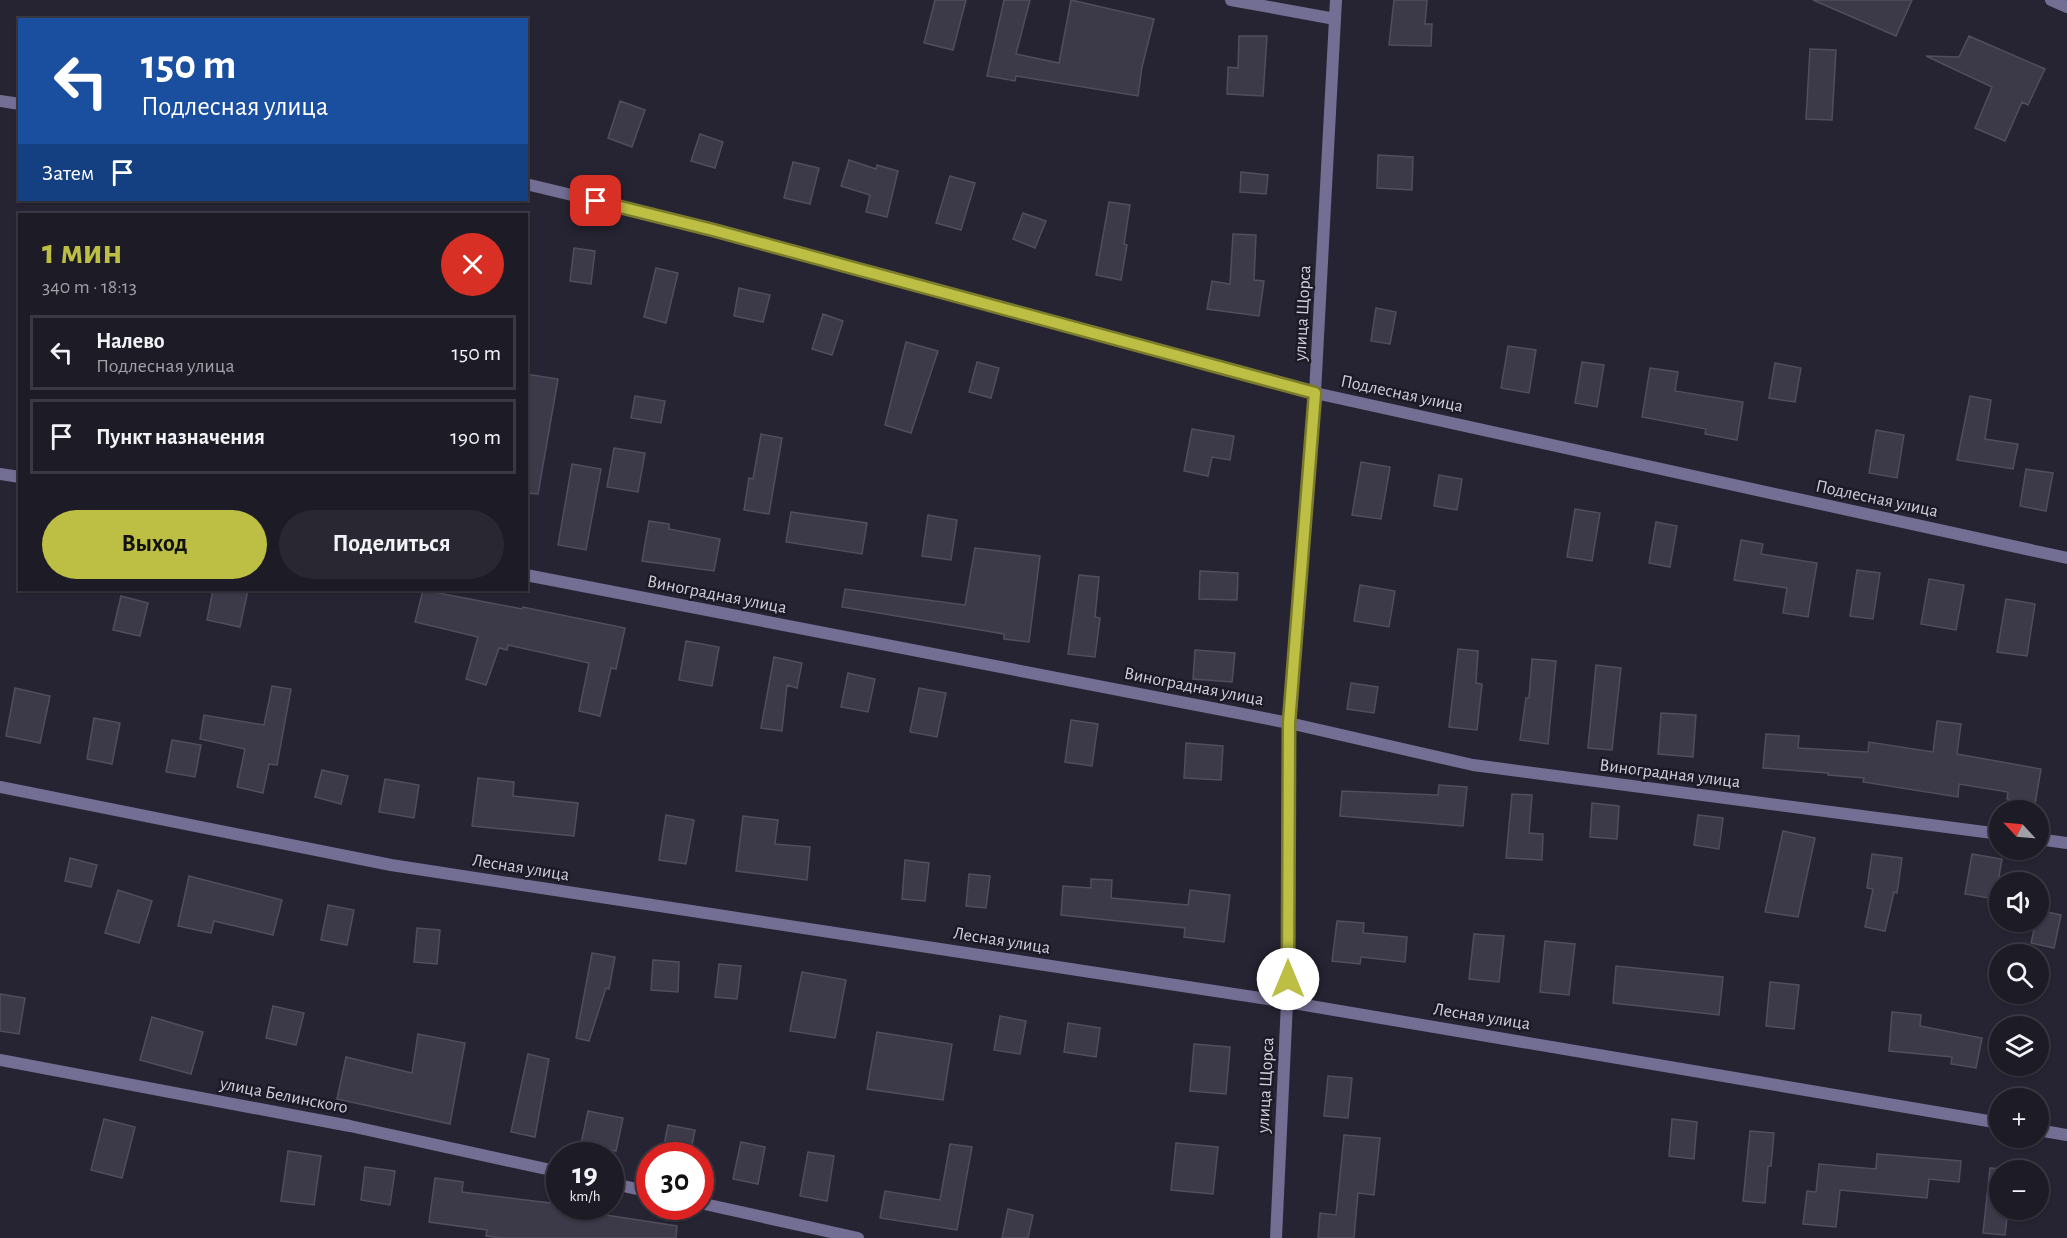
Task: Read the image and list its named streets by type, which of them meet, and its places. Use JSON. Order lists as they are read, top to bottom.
{
  "streets": {
    "street": [
      "улица Щорса",
      "Подлесная улица",
      "Виноградная улица",
      "Лесная улица",
      "улица Белинского"
    ]
  },
  "crossings": [
    ["улица Щорса", "Подлесная улица"],
    ["улица Щорса", "Виноградная улица"],
    ["улица Щорса", "Лесная улица"]
  ],
  "north": "top left",
  "page": {
    "turn": ["150 m", "Подлесная улица"],
    "then": "Затем",
    "heading": ["1 мин", "340 m · 18:13"],
    "list": [
      {
        "name": "Налево",
        "note": "Подлесная улица",
        "value": "150 m"
      },
      {
        "name": "Пункт назначения",
        "value": "190 m"
      }
    ],
    "buttons": ["Выход", "Поделиться"],
    "map_buttons": ["+", "−"],
    "speed": "19 km/h",
    "limit": "30"
  }
}
